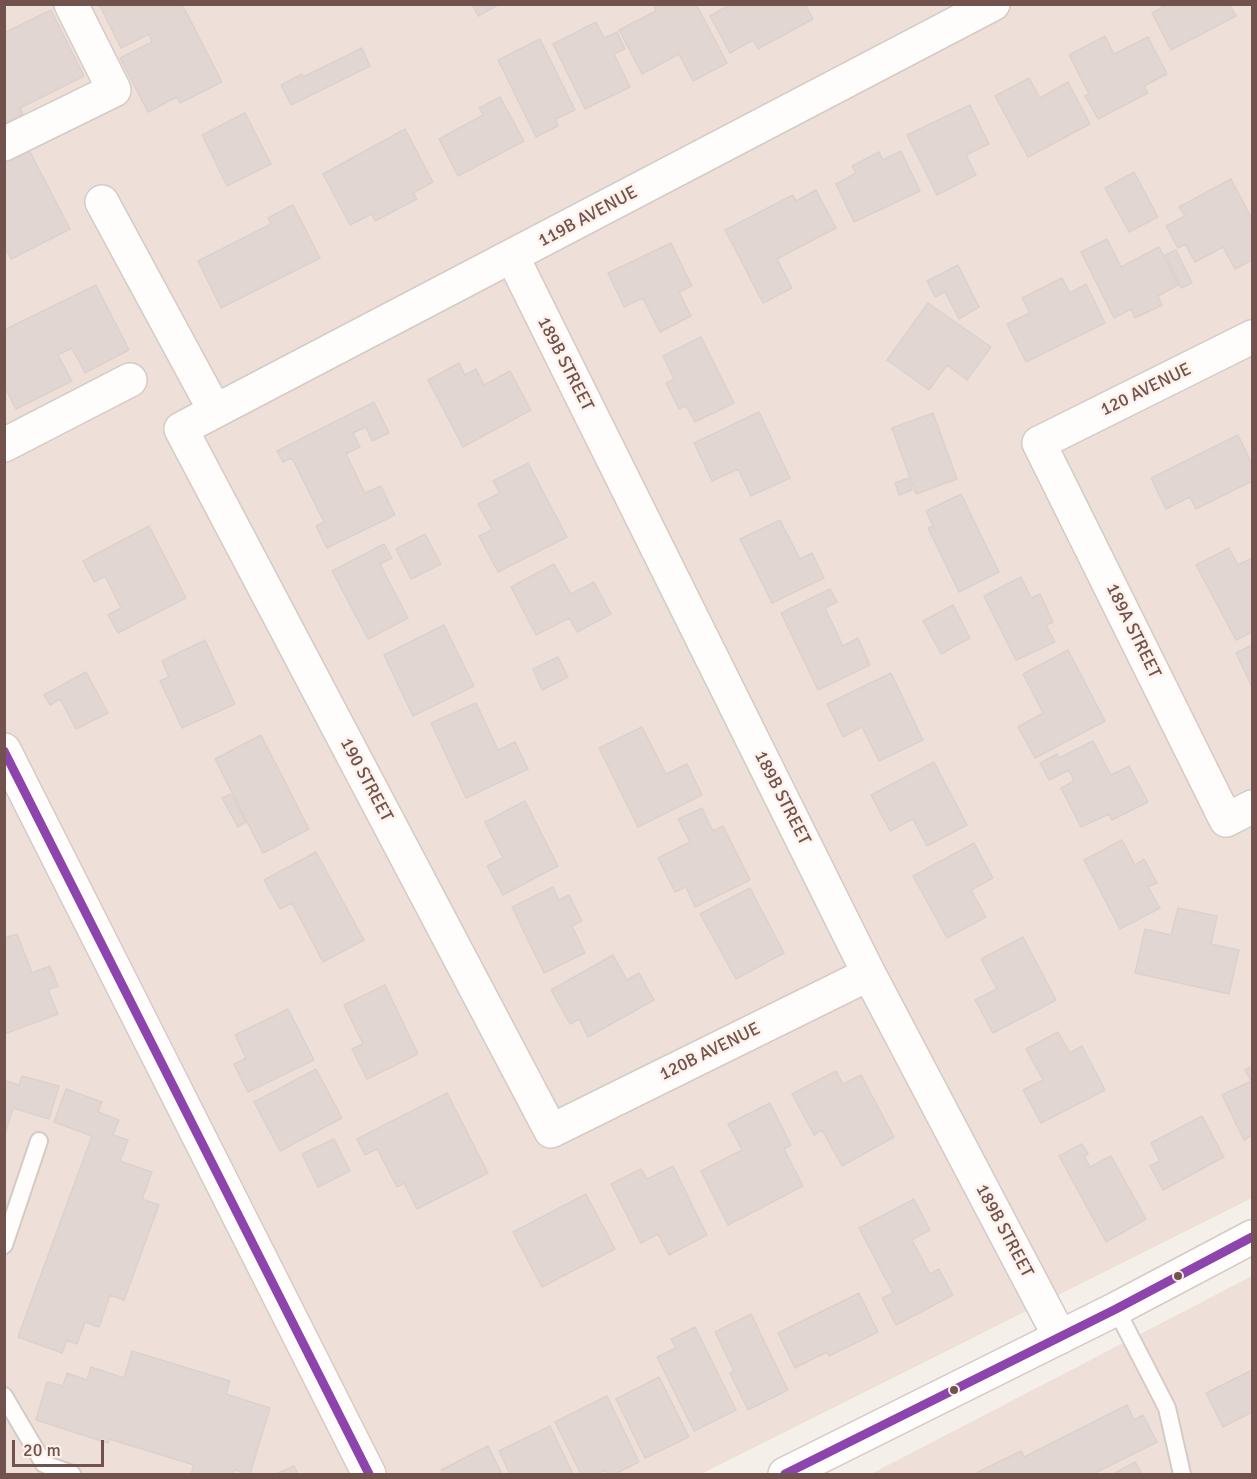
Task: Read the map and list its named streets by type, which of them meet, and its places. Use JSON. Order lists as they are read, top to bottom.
{
  "streets": {
    "street": [
      "119B AVENUE",
      "189B STREET",
      "120 AVENUE",
      "189A STREET",
      "190 STREET",
      "120B AVENUE"
    ]
  },
  "crossings": [
    ["119B AVENUE", "189B STREET"],
    ["119B AVENUE", "190 STREET"],
    ["189B STREET", "120B AVENUE"],
    ["120 AVENUE", "189A STREET"],
    ["190 STREET", "120B AVENUE"]
  ],
  "scale_bar": "20 m"
}
